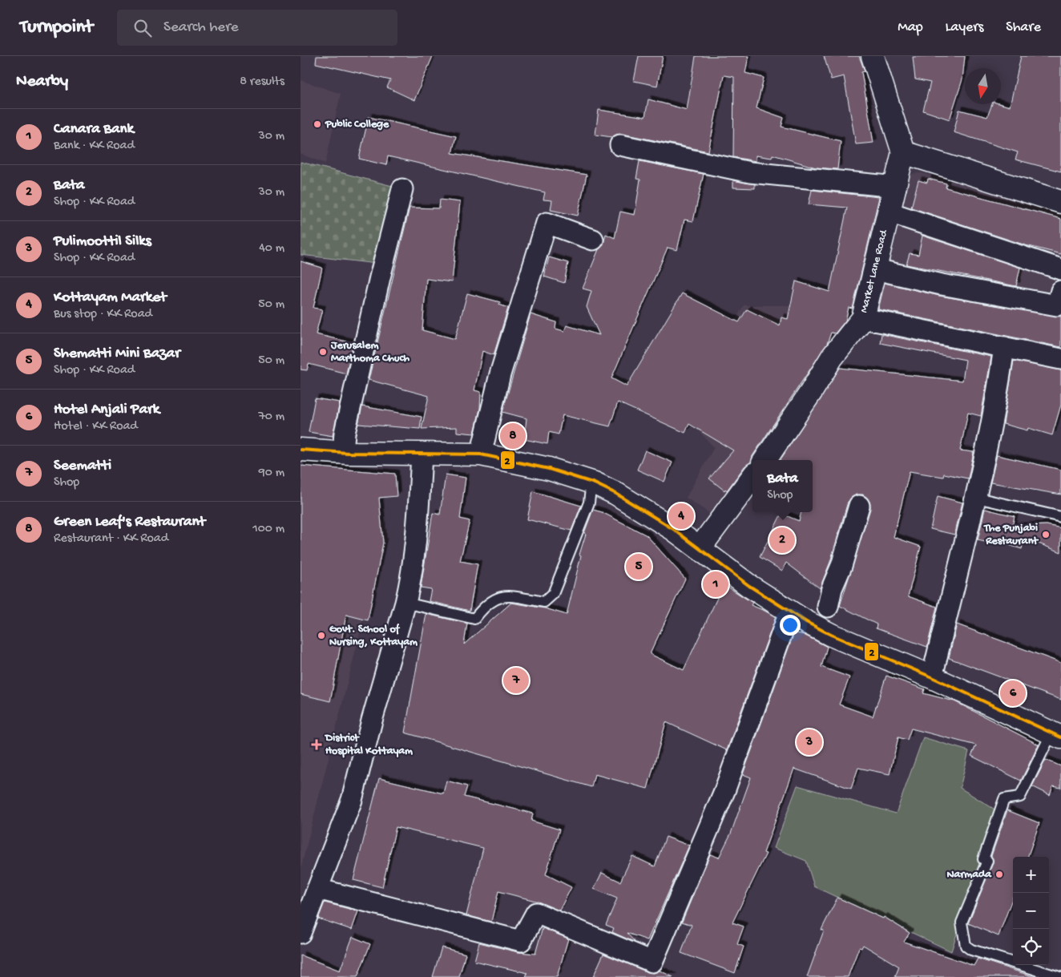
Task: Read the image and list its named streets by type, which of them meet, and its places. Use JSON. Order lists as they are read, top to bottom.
{
  "streets": {
    "main road": ["Market Lane Road"]
  },
  "places": {
    "other": [
      "Public College",
      "Jerusalem Marthoma Chuch",
      "The Punjabi Restaurant",
      "Govt. School of Nursing, Kottayam",
      "Narmada"
    ],
    "health": ["District Hospital Kottayam"]
  },
  "lines": ["transit line 2"],
  "north": "bottom",
  "page": {
    "header": "Turnpoint",
    "search": "Search here",
    "nav": ["Map", "Layers", "Share"],
    "heading": ["Nearby", "8 results"],
    "list": [
      {
        "mark": "1",
        "name": "Canara Bank",
        "note": "Bank · KK Road",
        "value": "30 m"
      },
      {
        "mark": "2",
        "name": "Bata",
        "note": "Shop · KK Road",
        "value": "30 m"
      },
      {
        "mark": "3",
        "name": "Pulimoottil Silks",
        "note": "Shop · KK Road",
        "value": "40 m"
      },
      {
        "mark": "4",
        "name": "Kottayam Market",
        "note": "Bus stop · KK Road",
        "value": "50 m"
      },
      {
        "mark": "5",
        "name": "Shematti Mini Bazar",
        "note": "Shop · KK Road",
        "value": "50 m"
      },
      {
        "mark": "6",
        "name": "Hotel Anjali Park",
        "note": "Hotel · KK Road",
        "value": "70 m"
      },
      {
        "mark": "7",
        "name": "Seematti",
        "note": "Shop",
        "value": "90 m"
      },
      {
        "mark": "8",
        "name": "Green Leaf's Restaurant",
        "note": "Restaurant · KK Road",
        "value": "100 m"
      }
    ],
    "pins": [
      "8",
      "4",
      "2",
      "5",
      "1",
      "7",
      "6",
      "3"
    ],
    "popup": ["Bata", "Shop"],
    "map_buttons": ["+", "−"]
  }
}
